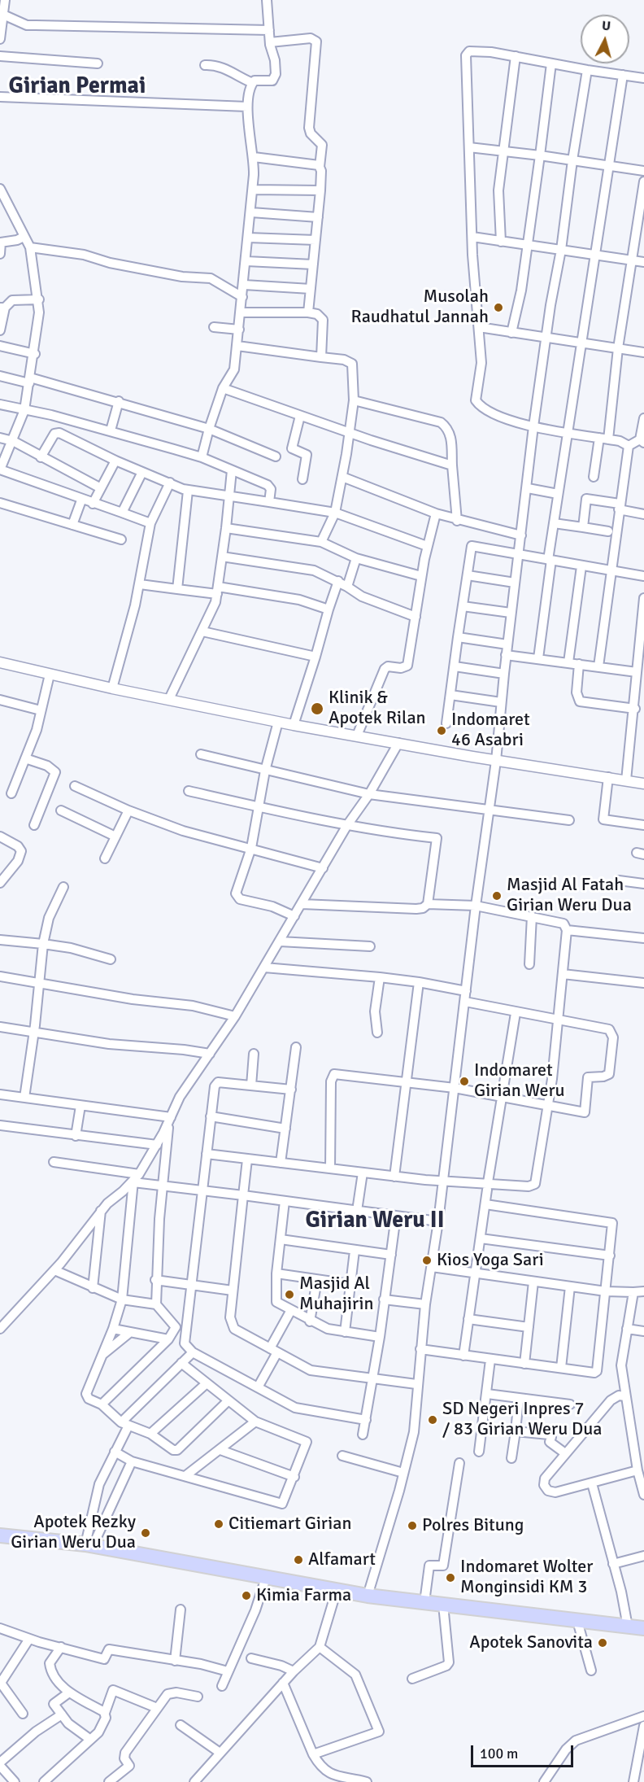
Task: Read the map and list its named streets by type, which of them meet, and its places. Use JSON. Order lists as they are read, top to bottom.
{
  "districts": ["Girian Permai", "Girian Weru II"],
  "places": [
    "Musolah Raudhatul Jannah",
    "Klinik & Apotek Rilan",
    "Indomaret 46 Asabri",
    "Masjid Al Fatah Girian Weru Dua",
    "Indomaret Girian Weru",
    "Kios Yoga Sari",
    "Masjid Al Muhajirin",
    "SD Negeri Inpres 7 / 83 Girian Weru Dua",
    "Citiemart Girian",
    "Polres Bitung",
    "Apotek Rezky Girian Weru Dua",
    "Alfamart",
    "Indomaret Wolter Monginsidi KM 3",
    "Kimia Farma",
    "Apotek Sanovita"
  ],
  "scale_bar": "100 m",
  "north": "top"
}
